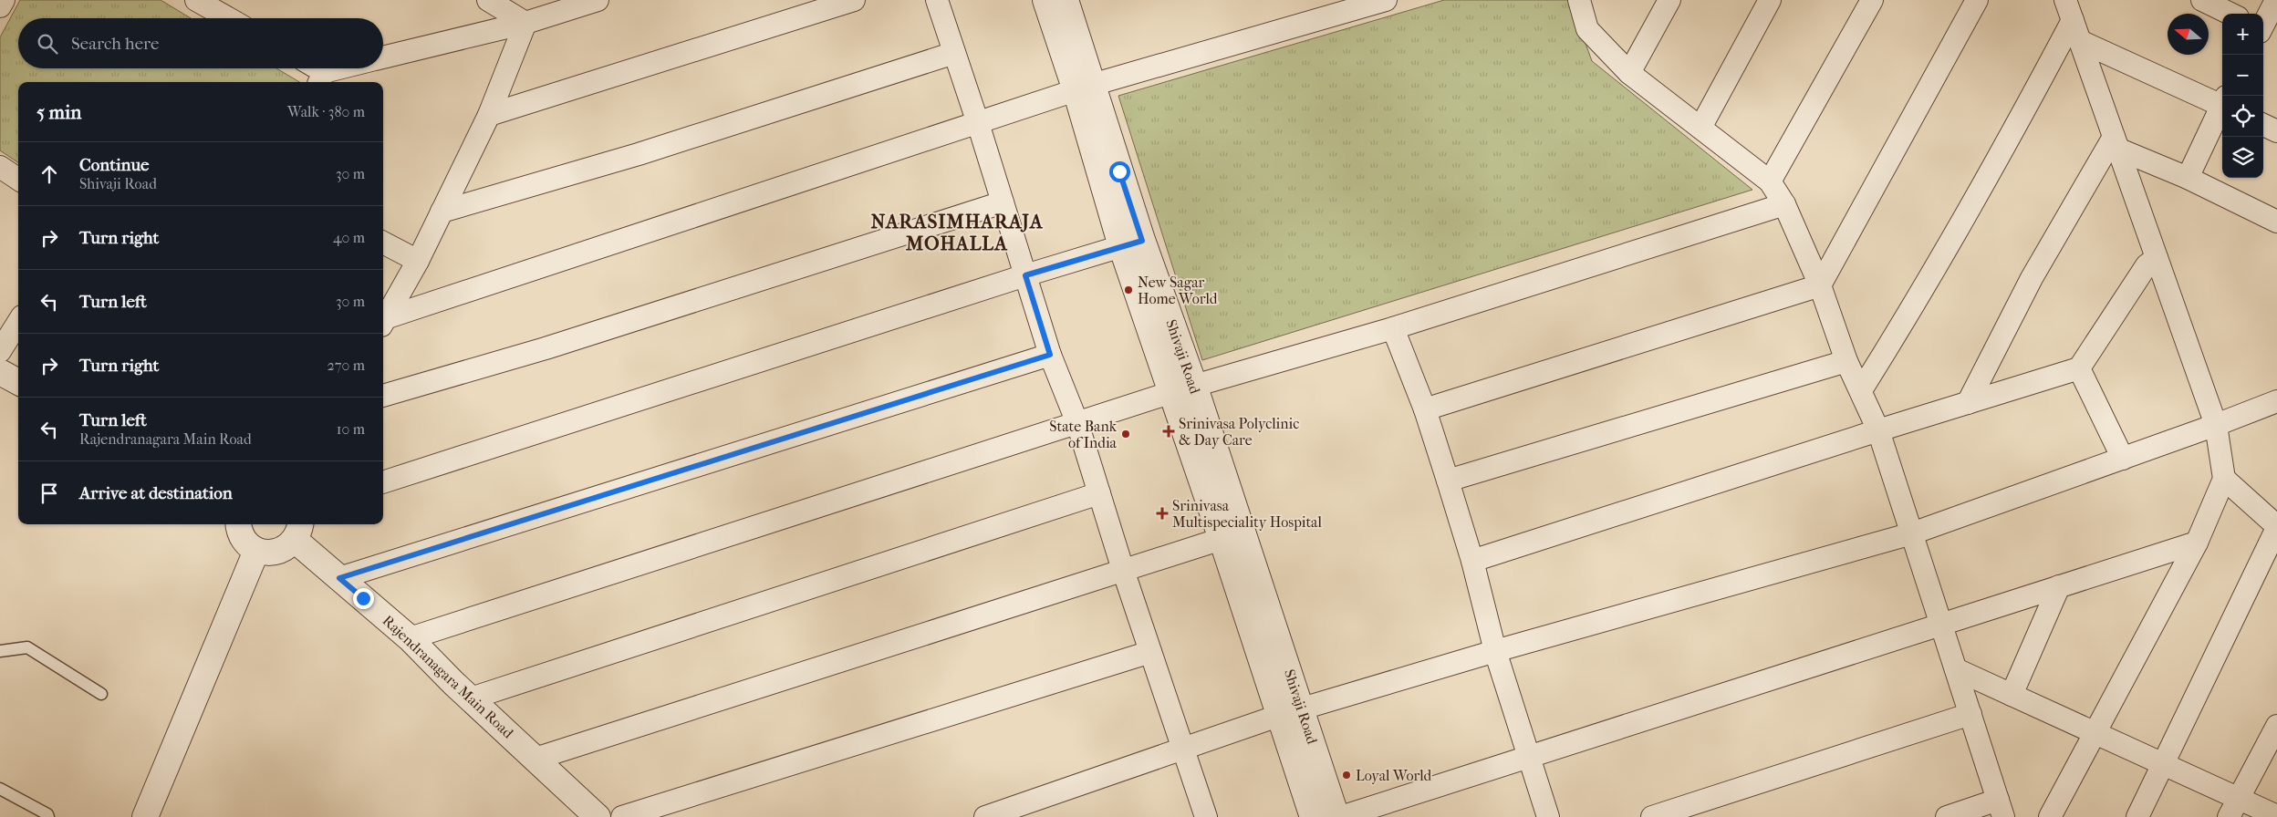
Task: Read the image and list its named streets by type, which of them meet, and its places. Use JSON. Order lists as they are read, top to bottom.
{
  "streets": {
    "street": ["Shivaji Road", "Rajendranagara Main Road"]
  },
  "districts": ["NARASIMHARAJA MOHALLA"],
  "places": {
    "other": ["New Sagar Home World", "State Bank of India", "Loyal World"],
    "health": ["Srinivasa Polyclinic & Day Care", "Srinivasa Multispeciality Hospital"]
  },
  "north": "left",
  "page": {
    "map_buttons": ["+", "−"],
    "search": "Search here",
    "heading": ["5 min", "Walk · 380 m"],
    "list": [
      ["Continue", "Shivaji Road", "30 m"],
      ["Turn right", "40 m"],
      ["Turn left", "30 m"],
      ["Turn right", "270 m"],
      ["Turn left", "Rajendranagara Main Road", "10 m"],
      "Arrive at destination"
    ]
  }
}
